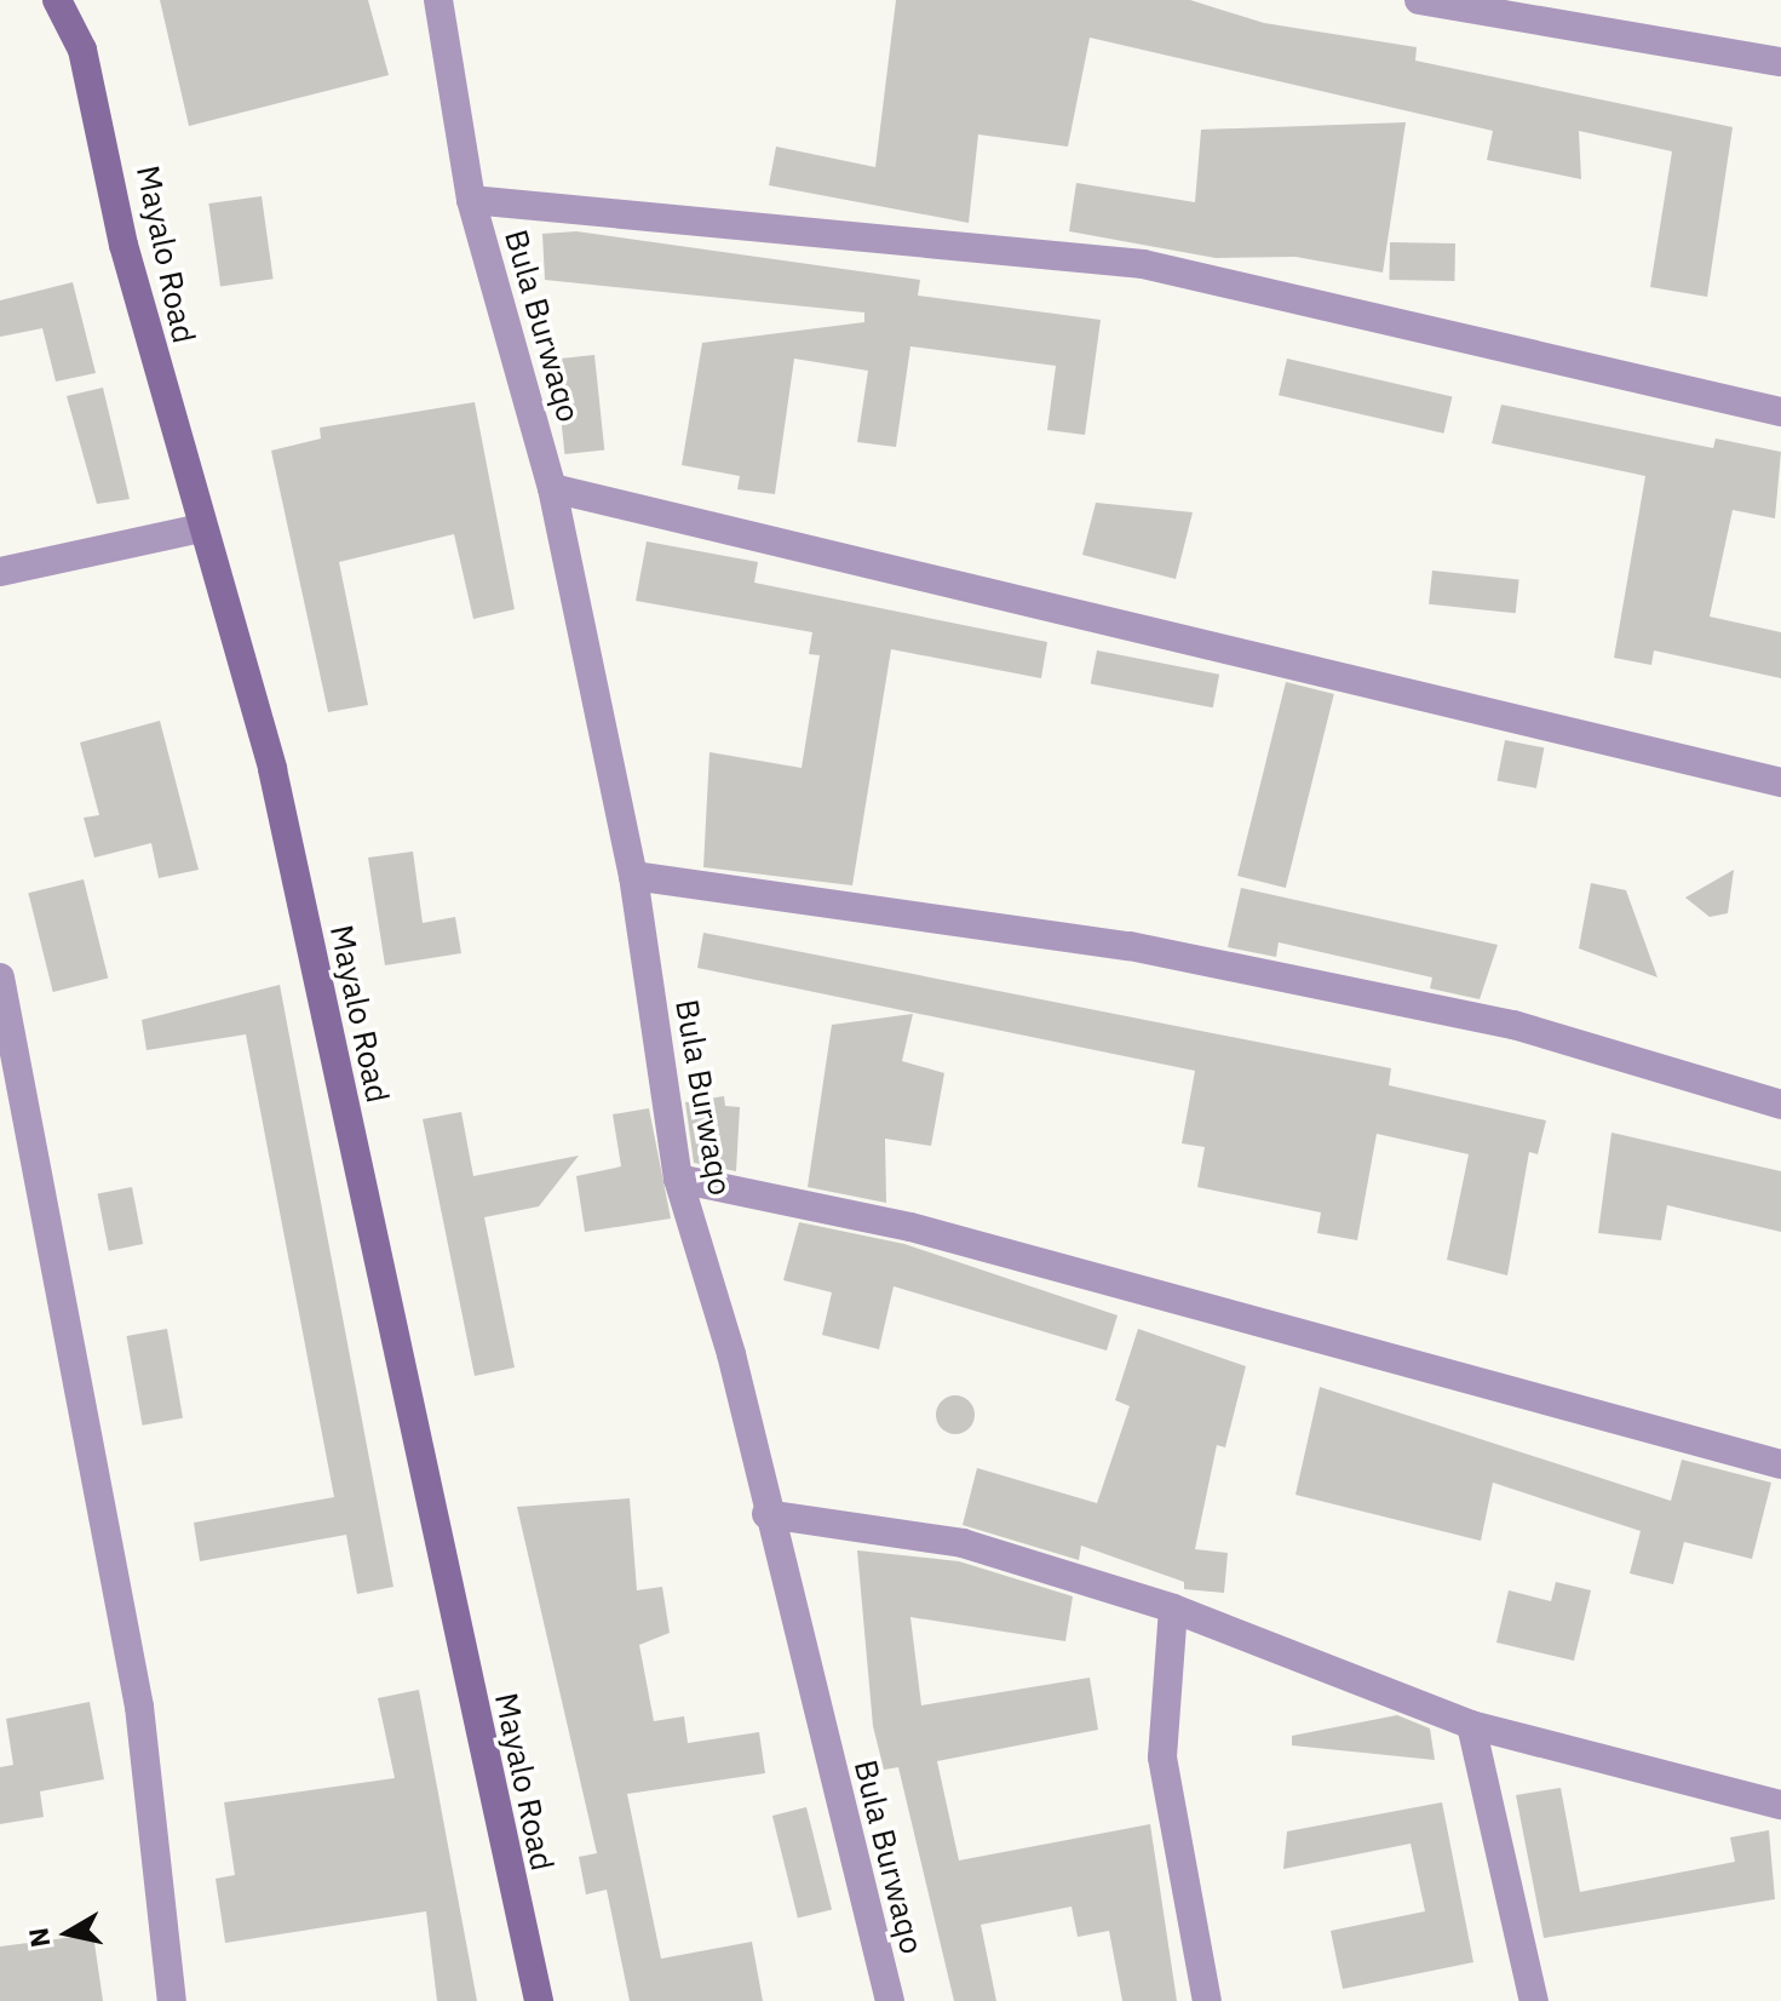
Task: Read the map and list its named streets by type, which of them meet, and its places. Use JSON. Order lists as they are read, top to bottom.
{
  "streets": {
    "street": ["Mayalo Road", "Bula Burwaqo"]
  },
  "north": "left"
}
